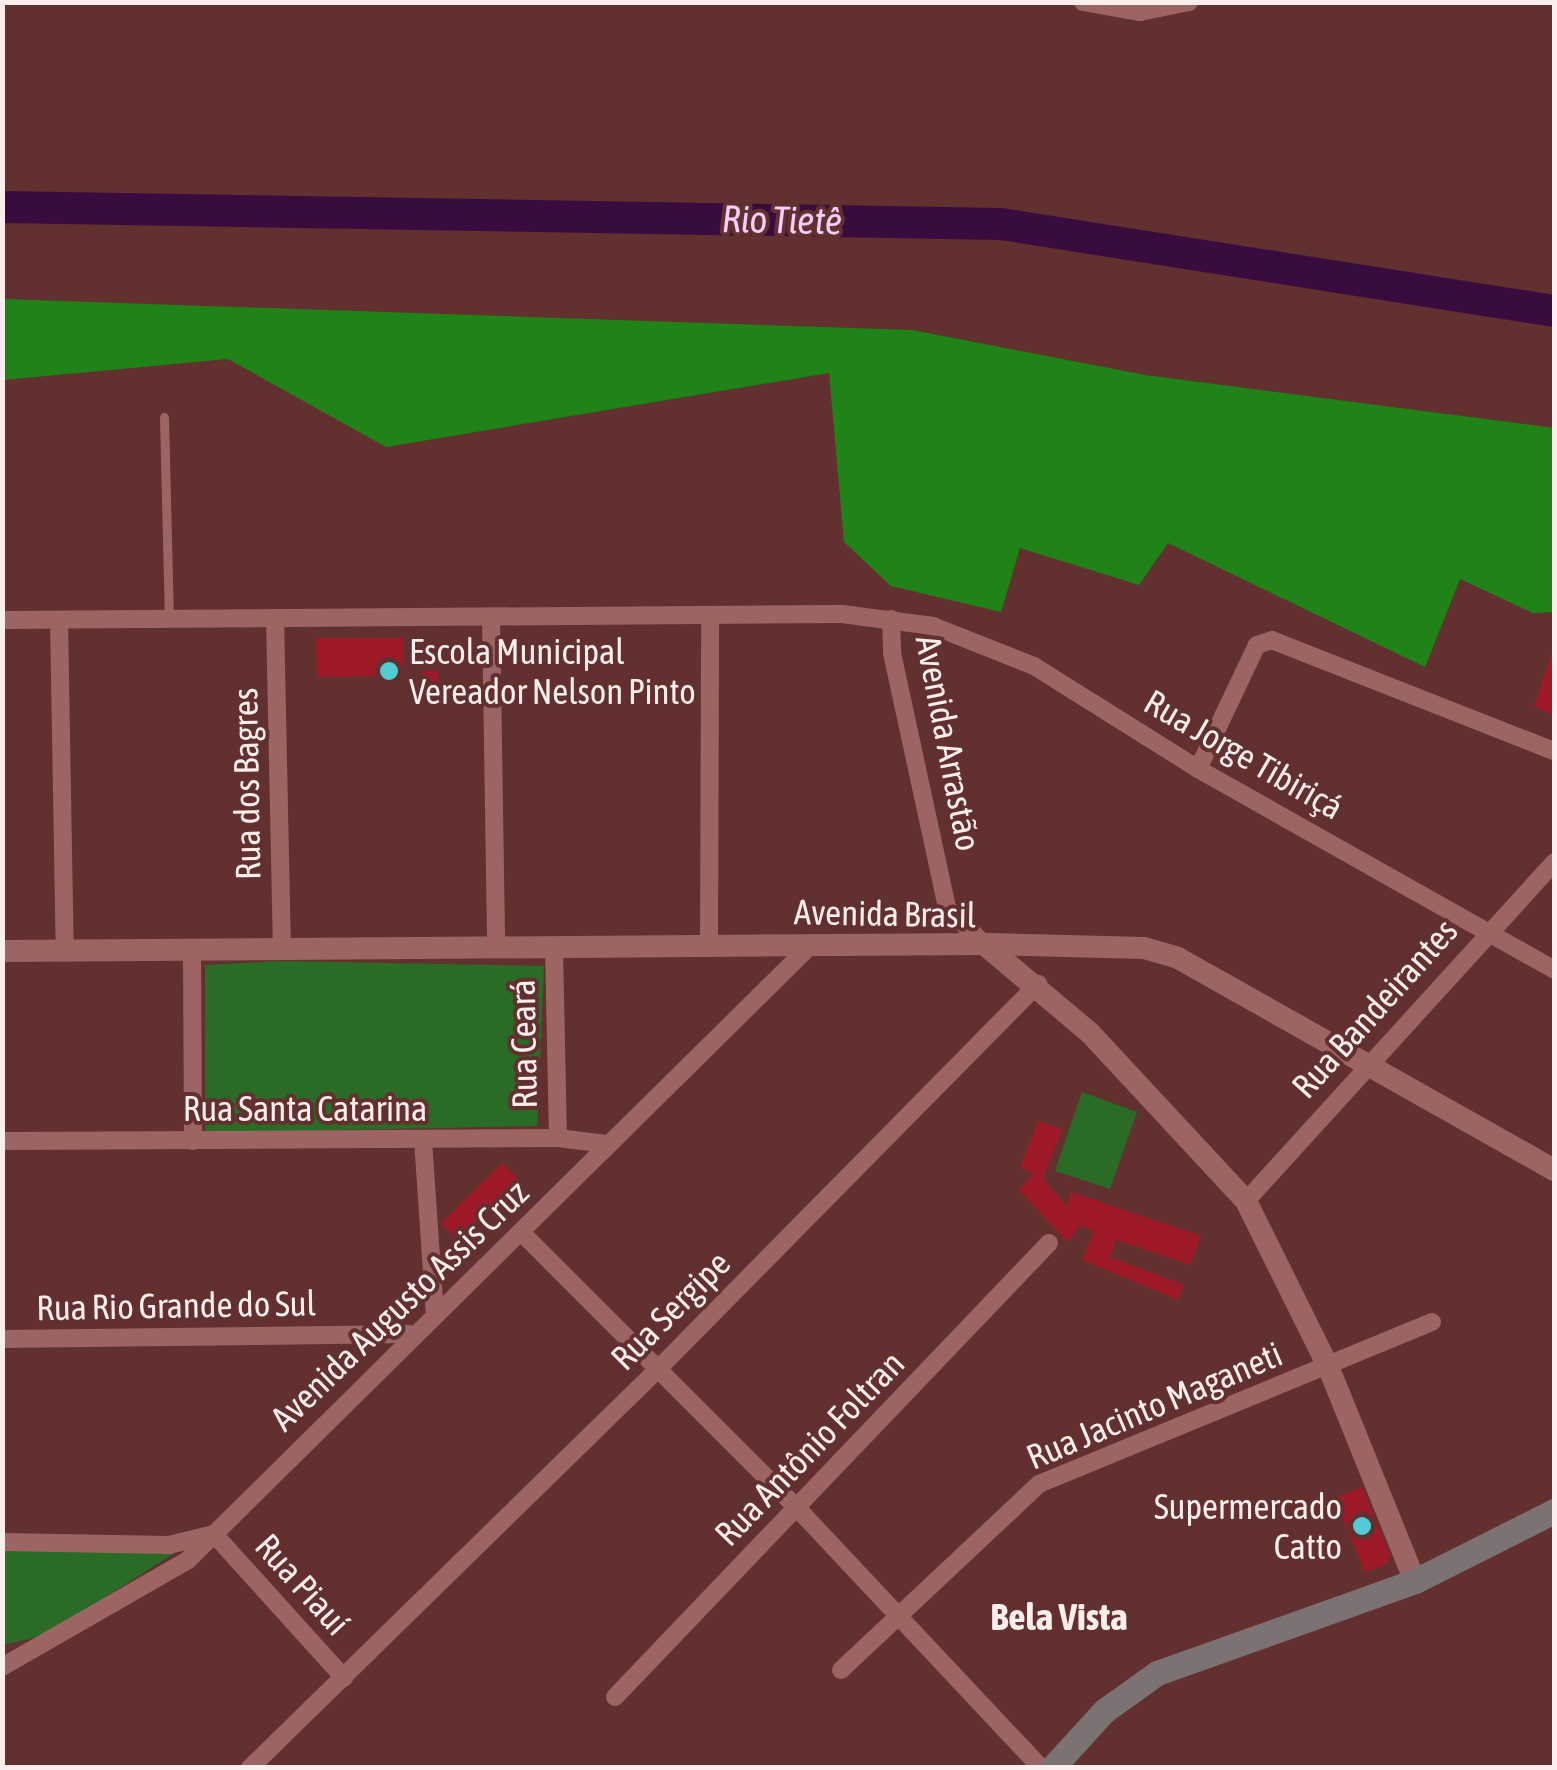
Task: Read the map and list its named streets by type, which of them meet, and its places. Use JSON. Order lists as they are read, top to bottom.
{
  "streets": {
    "street": [
      "Avenida Arrastão",
      "Rua Jorge Tibiriçá",
      "Rua dos Bagres",
      "Avenida Brasil",
      "Rua Bandeirantes",
      "Rua Ceará",
      "Rua Santa Catarina",
      "Rua Rio Grande do Sul",
      "Avenida Augusto Assis Cruz",
      "Rua Sergipe",
      "Rua Jacinto Maganeti",
      "Rua Antônio Foltran",
      "Rua Piauí"
    ]
  },
  "crossings": [
    ["Avenida Arrastão", "Rua Jorge Tibiriçá"],
    ["Avenida Arrastão", "Rua dos Bagres"],
    ["Avenida Arrastão", "Avenida Brasil"],
    ["Rua Jorge Tibiriçá", "Rua Bandeirantes"],
    ["Rua dos Bagres", "Avenida Brasil"],
    ["Avenida Brasil", "Rua Bandeirantes"],
    ["Avenida Brasil", "Rua Ceará"],
    ["Avenida Brasil", "Avenida Augusto Assis Cruz"],
    ["Avenida Brasil", "Rua Sergipe"],
    ["Avenida Brasil", "Rua Jacinto Maganeti"],
    ["Rua Ceará", "Rua Santa Catarina"],
    ["Rua Santa Catarina", "Avenida Augusto Assis Cruz"],
    ["Rua Rio Grande do Sul", "Avenida Augusto Assis Cruz"],
    ["Avenida Augusto Assis Cruz", "Rua Piauí"],
    ["Rua Sergipe", "Rua Piauí"]
  ],
  "districts": ["Bela Vista"],
  "water": ["Rio Tietê"],
  "places": ["Escola Municipal Vereador Nelson Pinto", "Supermercado Catto"]
}
